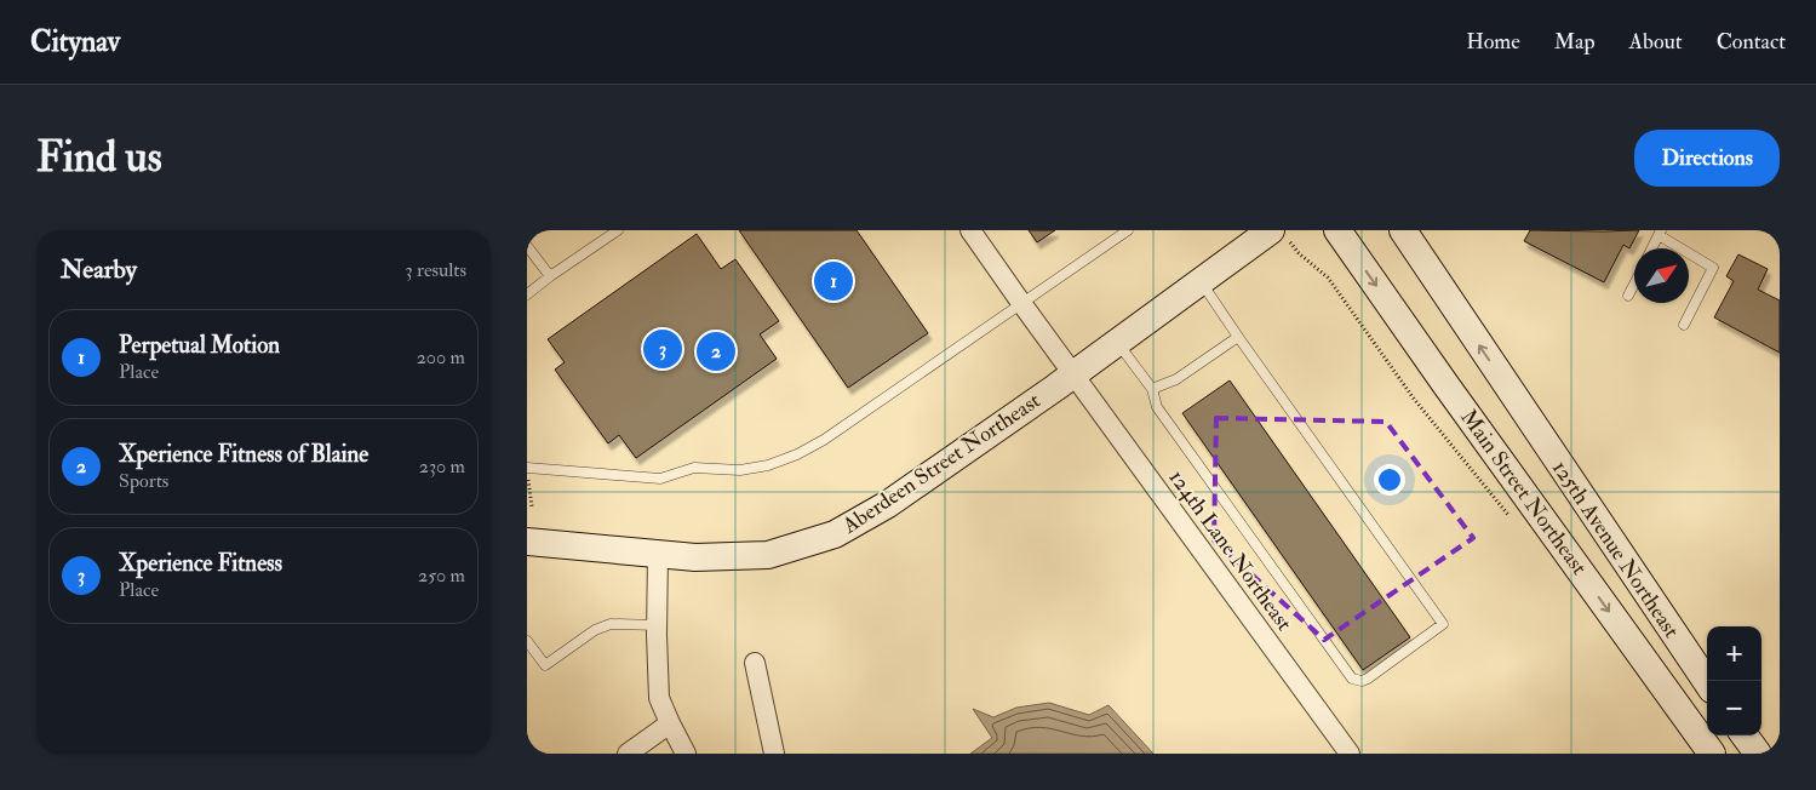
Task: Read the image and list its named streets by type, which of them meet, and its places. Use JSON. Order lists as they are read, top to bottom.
{
  "streets": {
    "main road": ["Aberdeen Street Northeast", "Main Street Northeast", "125th Avenue Northeast"],
    "street": ["124th Lane Northeast"]
  },
  "crossings": [
    ["Aberdeen Street Northeast", "124th Lane Northeast"]
  ],
  "one_way": ["Main Street Northeast", "125th Avenue Northeast"],
  "north": "top right",
  "page": {
    "header": "Citynav",
    "nav": [
      "Home",
      "Map",
      "About",
      "Contact"
    ],
    "buttons": "Directions",
    "title": "Find us",
    "heading": ["Nearby", "3 results"],
    "pins": ["1", "3", "2"],
    "list": [
      {
        "mark": "1",
        "name": "Perpetual Motion",
        "note": "Place",
        "value": "200 m"
      },
      {
        "mark": "2",
        "name": "Xperience Fitness of Blaine",
        "note": "Sports",
        "value": "230 m"
      },
      {
        "mark": "3",
        "name": "Xperience Fitness",
        "note": "Place",
        "value": "250 m"
      }
    ],
    "map_buttons": ["+", "−"]
  }
}
